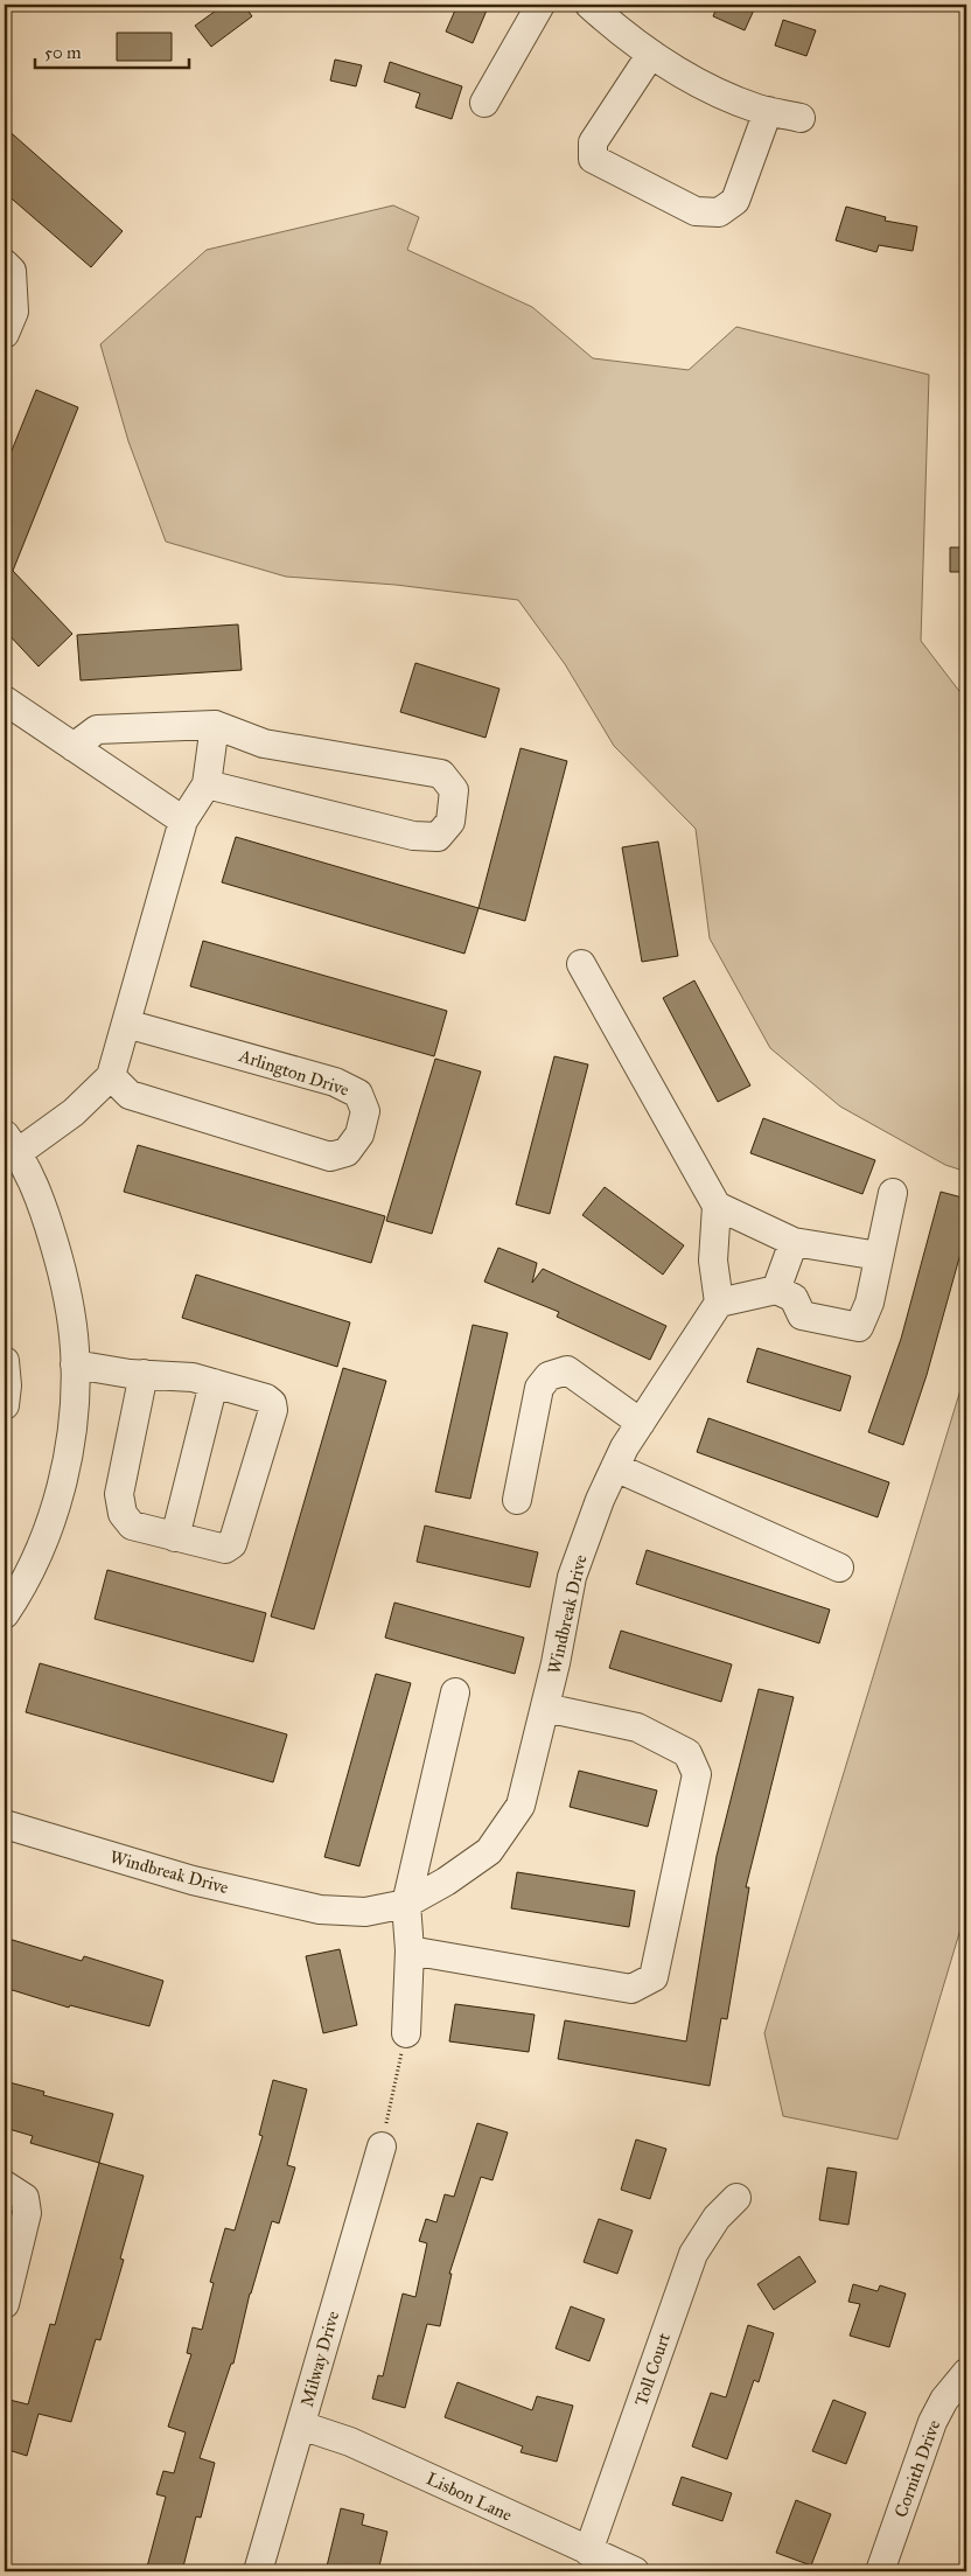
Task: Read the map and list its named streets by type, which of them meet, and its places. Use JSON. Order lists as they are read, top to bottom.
{
  "streets": {
    "street": [
      "Arlington Drive",
      "Windbreak Drive",
      "Milway Drive",
      "Toll Court",
      "Cornith Drive",
      "Lisbon Lane"
    ]
  },
  "crossings": [
    ["Milway Drive", "Lisbon Lane"],
    ["Toll Court", "Lisbon Lane"]
  ],
  "scale_bar": "50 m"
}
